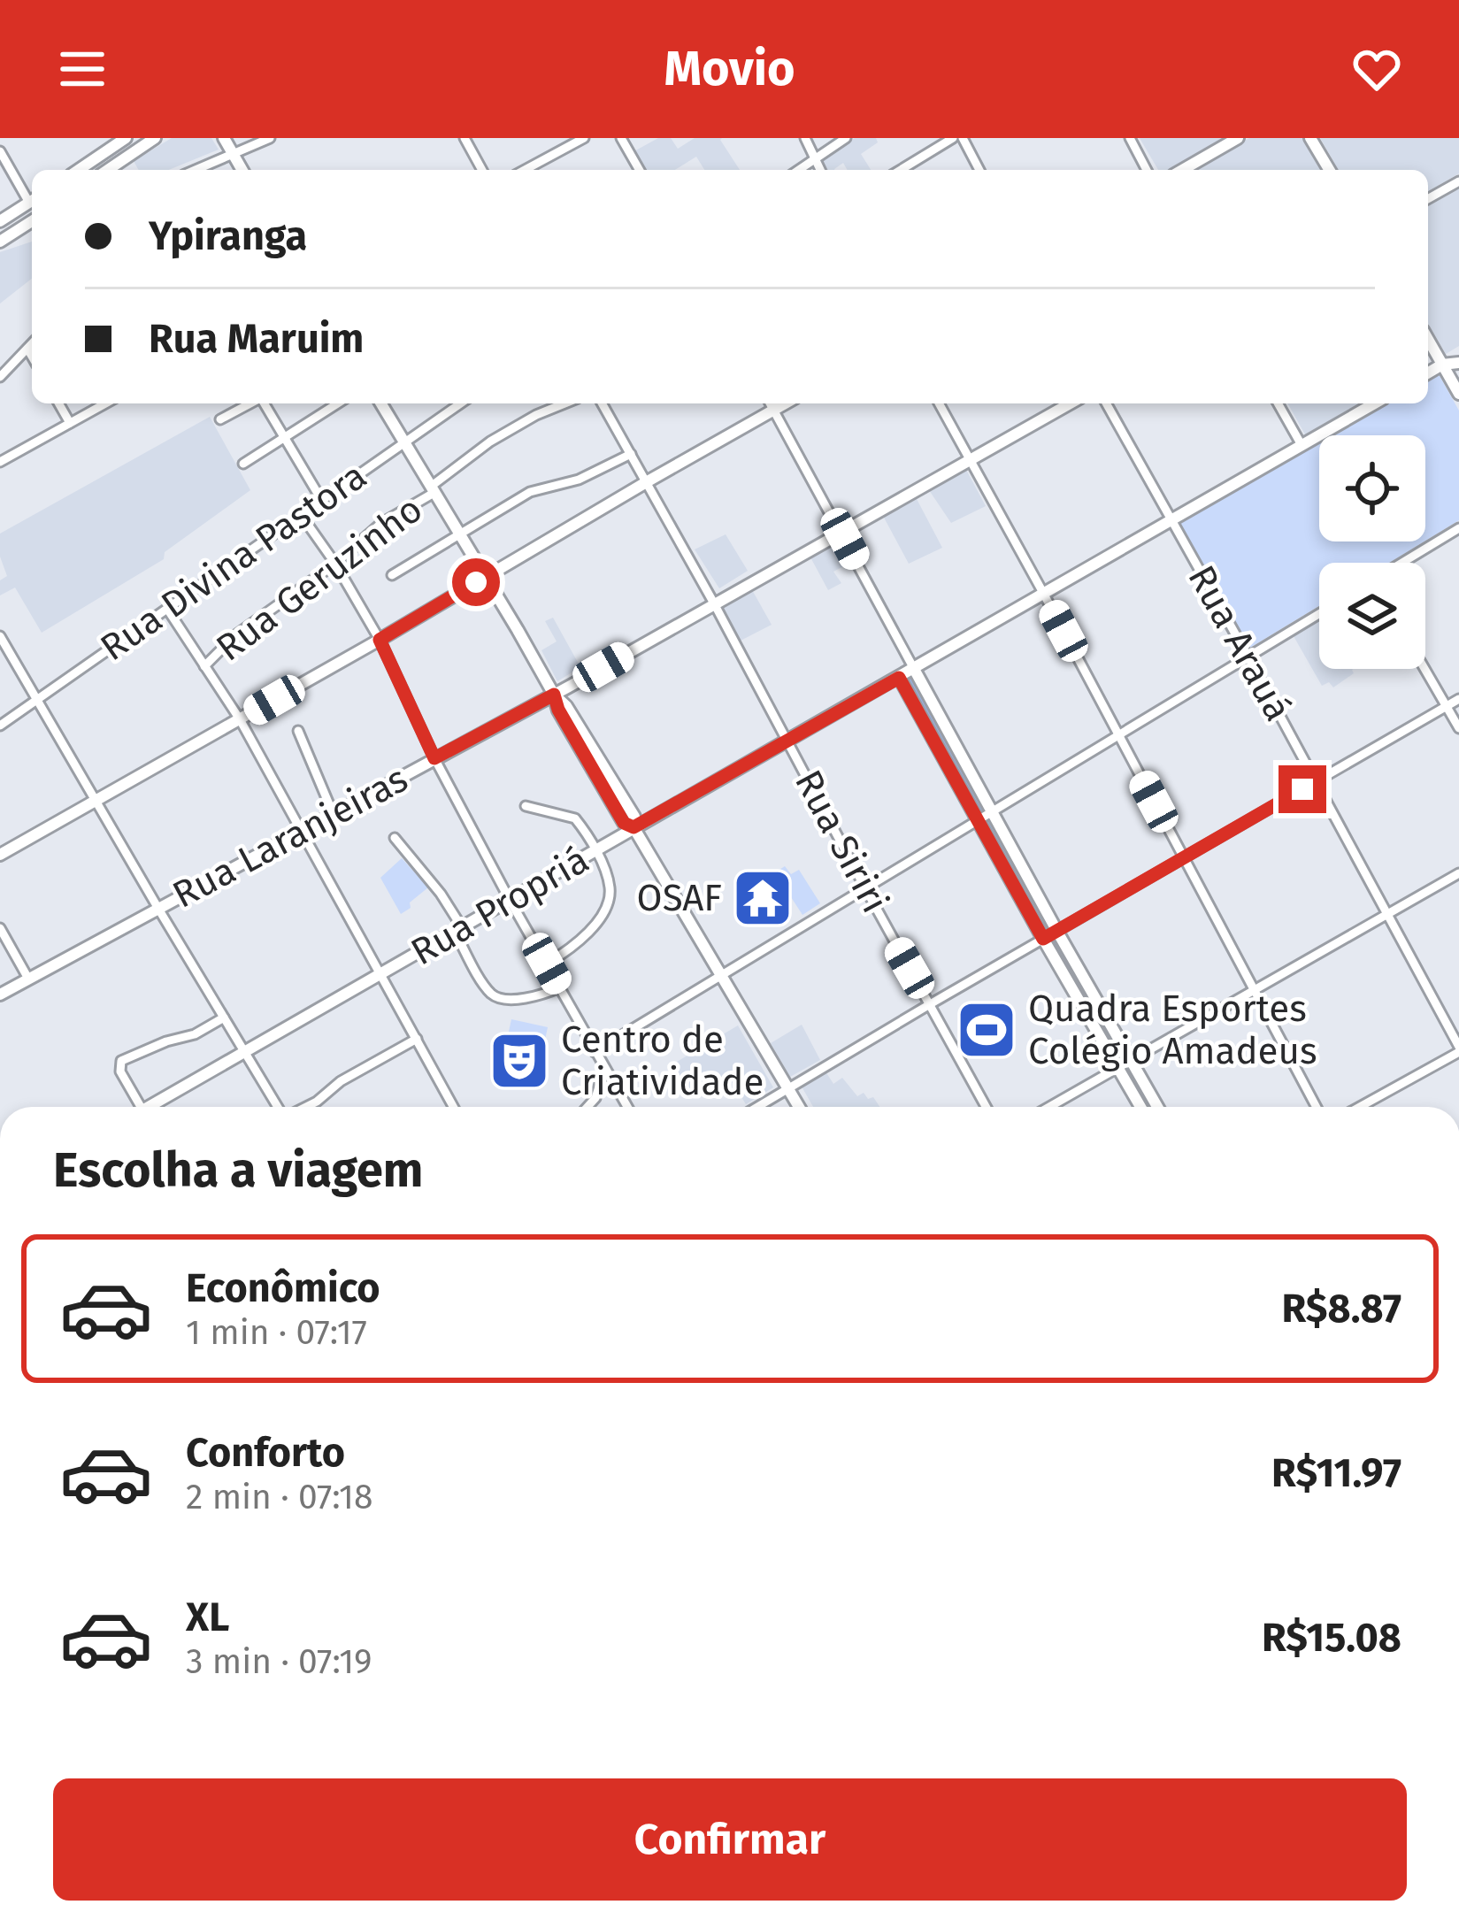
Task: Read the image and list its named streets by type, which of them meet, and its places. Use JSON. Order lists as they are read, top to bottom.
{
  "streets": {
    "street": [
      "Rua Divina Pastora",
      "Rua Geruzinho",
      "Rua Arauá",
      "Rua Laranjeiras",
      "Rua Siriri",
      "Rua Propriá"
    ]
  },
  "crossings": [
    ["Rua Arauá", "Rua Propriá"],
    ["Rua Laranjeiras", "Rua Siriri"],
    ["Rua Siriri", "Rua Propriá"]
  ],
  "places": {
    "temple": ["OSAF"],
    "sports": ["Quadra Esportes Colégio Amadeus"],
    "theatre": ["Centro de Criatividade"]
  },
  "page": {
    "header": "Movio",
    "banner": ["Ypiranga", "Rua Maruim"],
    "heading": "Escolha a viagem",
    "list": [
      {
        "name": "Econômico",
        "note": "1 min · 07:17",
        "value": "R$8.87"
      },
      {
        "name": "Conforto",
        "note": "2 min · 07:18",
        "value": "R$11.97"
      },
      {
        "name": "XL",
        "note": "3 min · 07:19",
        "value": "R$15.08"
      }
    ],
    "buttons": "Confirmar"
  }
}
